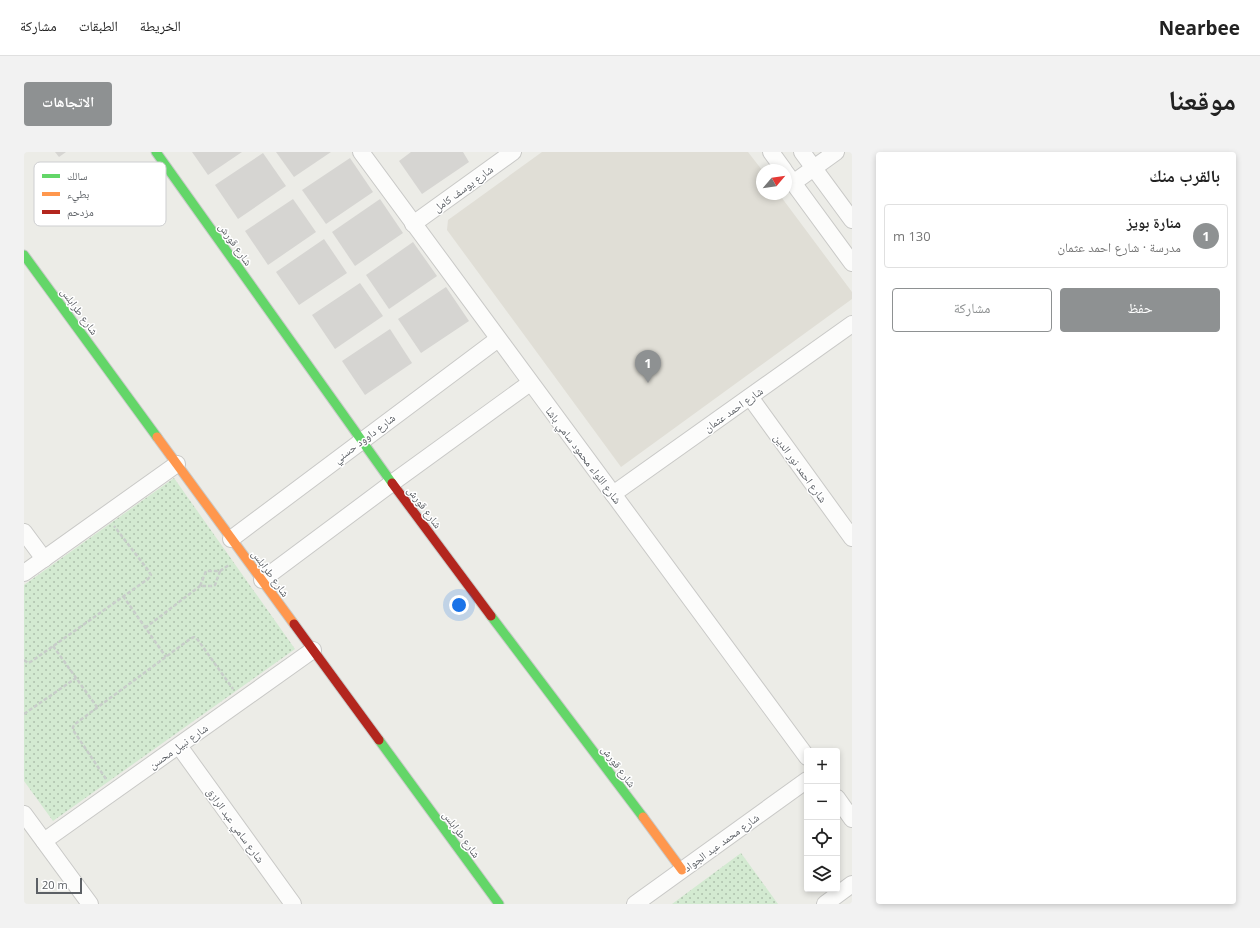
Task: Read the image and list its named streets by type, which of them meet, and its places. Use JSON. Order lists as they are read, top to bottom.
{
  "streets": {
    "street": [
      "شارع يوسف كامل",
      "شارع قورش",
      "شارع طرابلس",
      "شارع احمد عثمان",
      "شارع داوود حسني",
      "شارع اللواء محمود سامي باشا",
      "شارع احمد نور الدين",
      "شارع نبيل محسن",
      "شارع سامي عبد الرازق",
      "شارع محمد عبد الجواد"
    ]
  },
  "crossings": [
    ["شارع يوسف كامل", "شارع اللواء محمود سامي باشا"],
    ["شارع قورش", "شارع داوود حسني"],
    ["شارع قورش", "شارع محمد عبد الجواد"],
    ["شارع طرابلس", "شارع داوود حسني"],
    ["شارع طرابلس", "شارع نبيل محسن"],
    ["شارع احمد عثمان", "شارع اللواء محمود سامي باشا"],
    ["شارع احمد عثمان", "شارع احمد نور الدين"],
    ["شارع داوود حسني", "شارع اللواء محمود سامي باشا"],
    ["شارع نبيل محسن", "شارع سامي عبد الرازق"]
  ],
  "legend": ["سالك", "بطيء", "مزدحم"],
  "scale_bar": "20 m",
  "north": "top right",
  "page": {
    "header": "Nearbee",
    "nav": ["الخريطة", "الطبقات", "مشاركة"],
    "title": "موقعنا",
    "buttons": [
      "الاتجاهات",
      ["حفظ", "مشاركة"]
    ],
    "heading": "بالقرب منك",
    "list": [
      {
        "mark": "1",
        "name": "منارة بويز",
        "note": "مدرسة · شارع احمد عثمان",
        "value": "130 m"
      }
    ],
    "pins": "1",
    "map_buttons": ["+", "−"],
    "scale": "20 m"
  }
}
